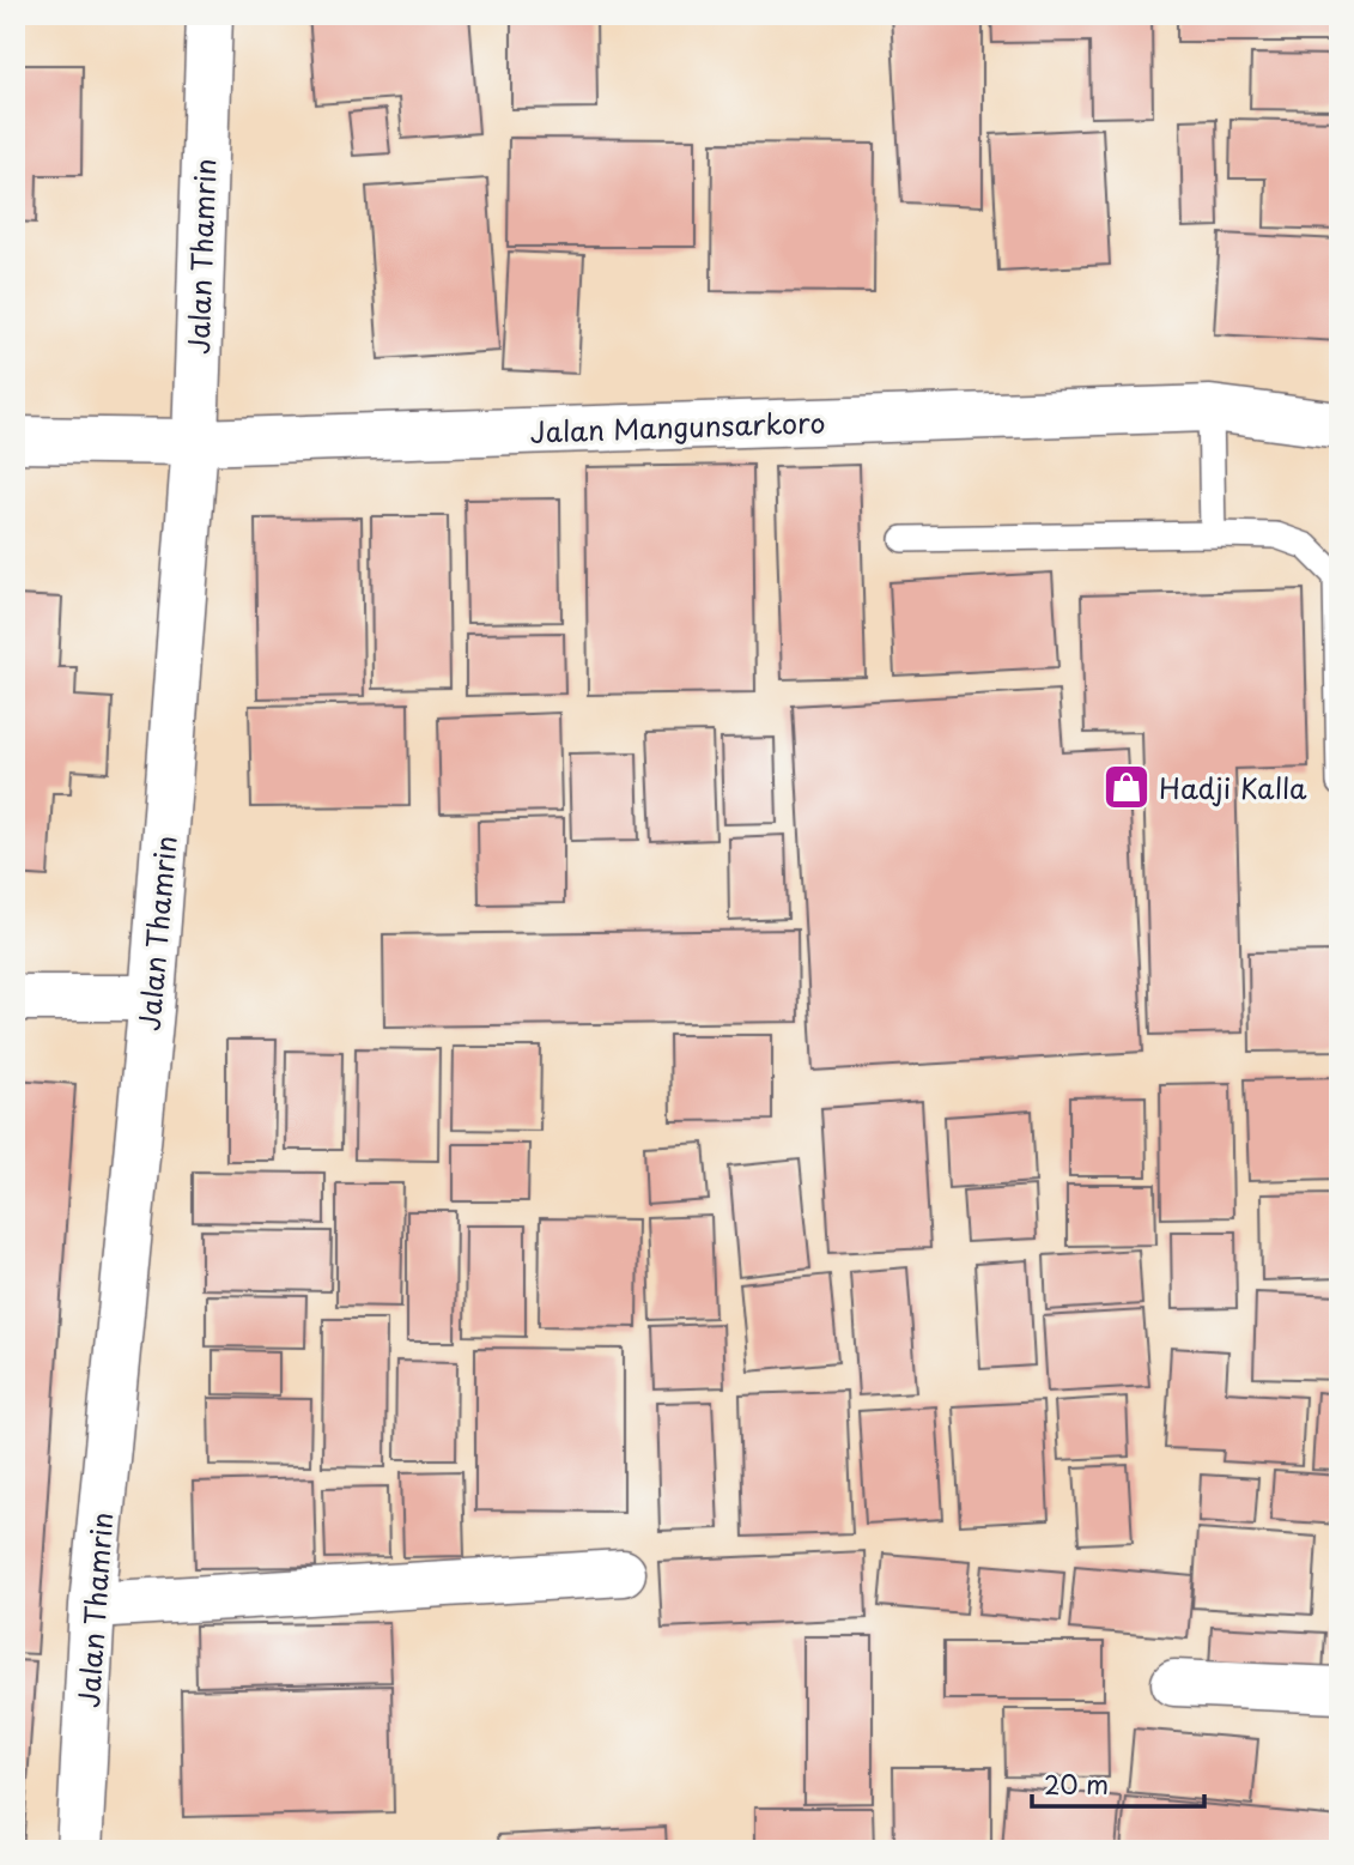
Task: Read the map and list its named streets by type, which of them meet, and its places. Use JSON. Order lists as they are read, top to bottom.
{
  "streets": {
    "street": ["Jalan Thamrin", "Jalan Mangunsarkoro"]
  },
  "crossings": [
    ["Jalan Thamrin", "Jalan Mangunsarkoro"]
  ],
  "places": {
    "shop": ["Hadji Kalla"]
  },
  "scale_bar": "20 m"
}
